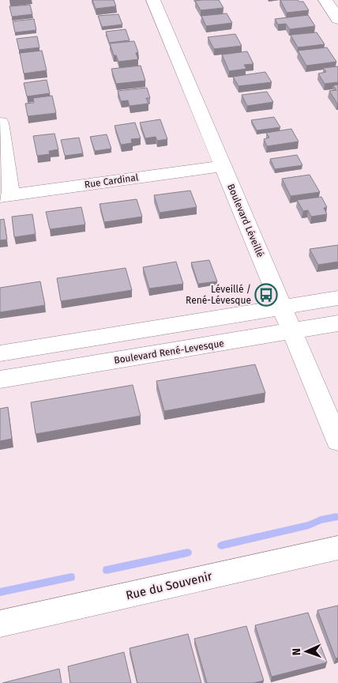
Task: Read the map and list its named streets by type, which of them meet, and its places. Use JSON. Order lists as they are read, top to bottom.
{
  "streets": {
    "street": [
      "Rue Cardinal",
      "Boulevard Léveillé",
      "Boulevard René-Levesque",
      "Rue du Souvenir"
    ]
  },
  "crossings": [
    ["Rue Cardinal", "Boulevard Léveillé"],
    ["Boulevard Léveillé", "Boulevard René-Levesque"]
  ],
  "places": {
    "bus stop": ["Léveillé / René-Lévesque"]
  },
  "north": "left"
}
